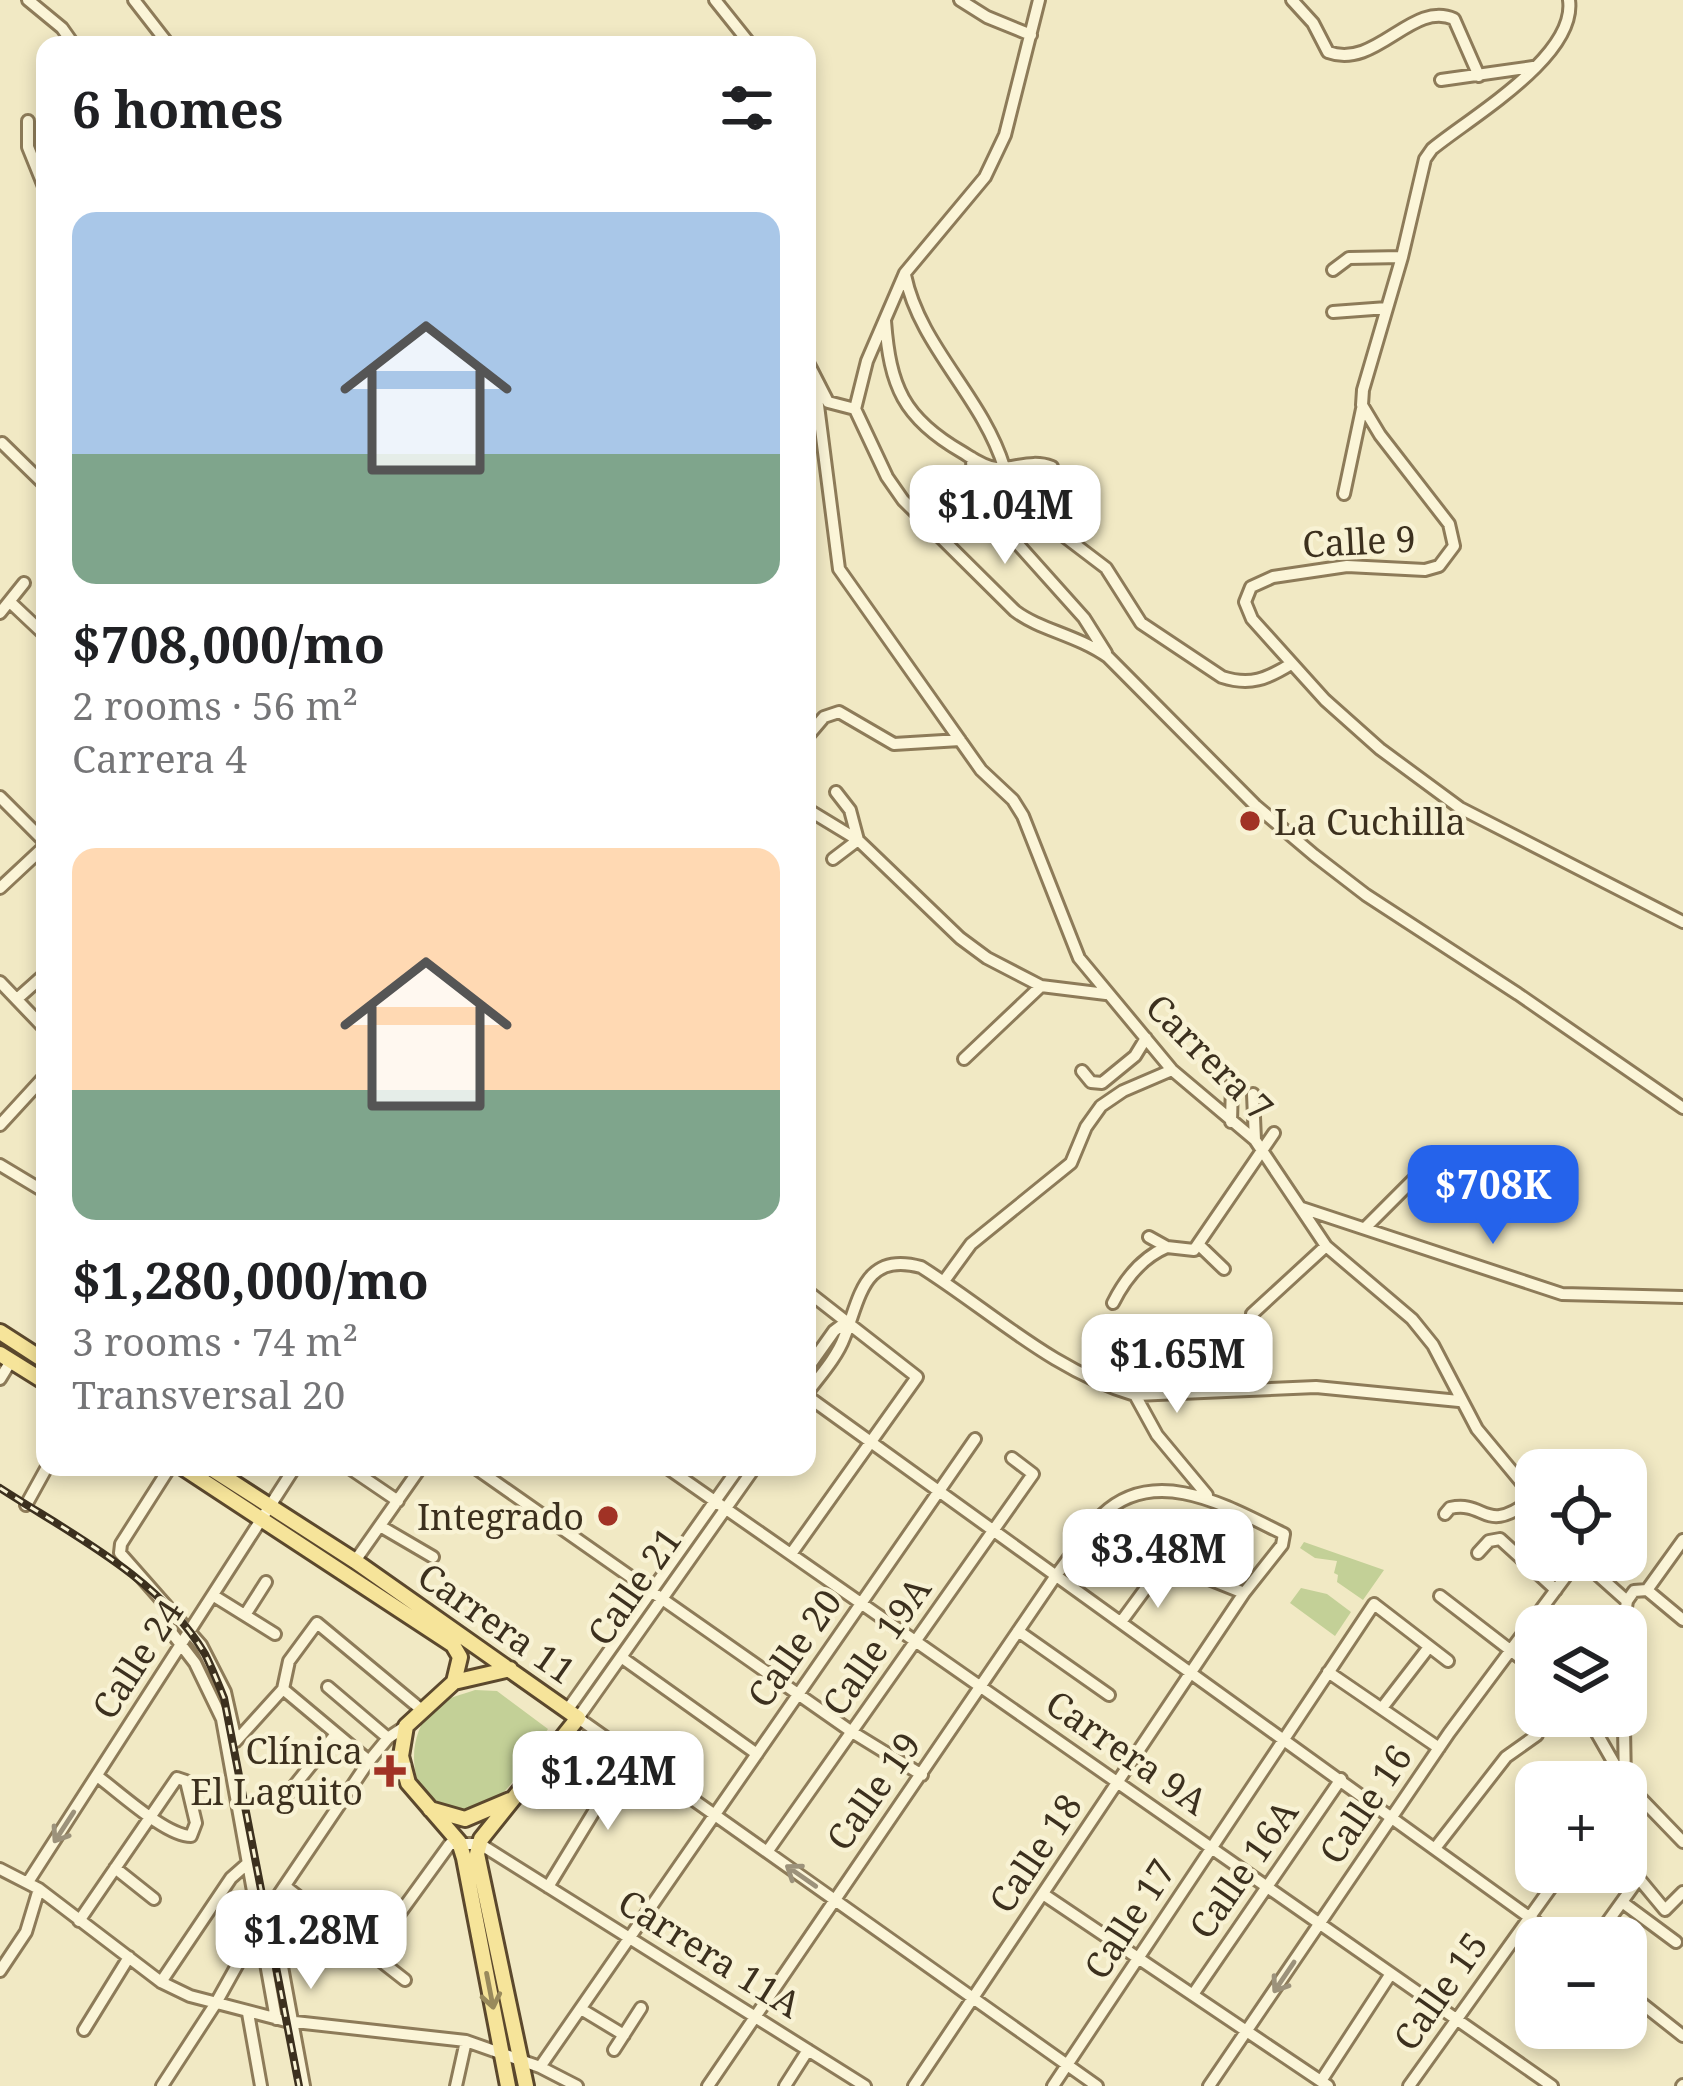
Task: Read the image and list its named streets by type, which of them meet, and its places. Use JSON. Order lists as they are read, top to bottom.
{
  "streets": {
    "main road": ["Calle 21", "Carrera 11"],
    "street": [
      "Calle 9",
      "Carrera 7",
      "Calle 19A",
      "Calle 20",
      "Calle 24",
      "Carrera 9A",
      "Calle 19",
      "Calle 16",
      "Calle 18",
      "Calle 16A",
      "Calle 17",
      "Carrera 11A",
      "Calle 15"
    ]
  },
  "crossings": [
    ["Calle 21", "Carrera 11"],
    ["Calle 21", "Carrera 9A"],
    ["Calle 21", "Carrera 11A"],
    ["Carrera 11", "Calle 19A"],
    ["Carrera 11", "Calle 20"],
    ["Carrera 11", "Calle 24"],
    ["Carrera 11", "Calle 19"],
    ["Carrera 11", "Calle 18"],
    ["Carrera 11", "Calle 17"],
    ["Calle 19A", "Carrera 9A"],
    ["Calle 20", "Carrera 9A"],
    ["Calle 20", "Carrera 11A"],
    ["Carrera 9A", "Calle 19"],
    ["Carrera 9A", "Calle 16"],
    ["Carrera 9A", "Calle 18"],
    ["Carrera 9A", "Calle 16A"],
    ["Carrera 9A", "Calle 17"],
    ["Carrera 9A", "Calle 15"],
    ["Calle 19", "Calle 18"],
    ["Calle 19", "Carrera 11A"]
  ],
  "places": {
    "other": ["La Cuchilla", "Integrado"],
    "health": ["Clínica El Laguito"]
  },
  "page": {
    "heading": "6 homes",
    "list": [
      {
        "name": "$708,000/mo",
        "note": "2 rooms · 56 m² · Carrera 4"
      },
      {
        "name": "$1,280,000/mo",
        "note": "3 rooms · 74 m² · Transversal 20"
      }
    ],
    "price": [
      "$1.04M",
      "$708K",
      "$1.65M",
      "$3.48M",
      "$1.24M",
      "$1.28M"
    ],
    "map_buttons": ["+", "−"]
  }
}
